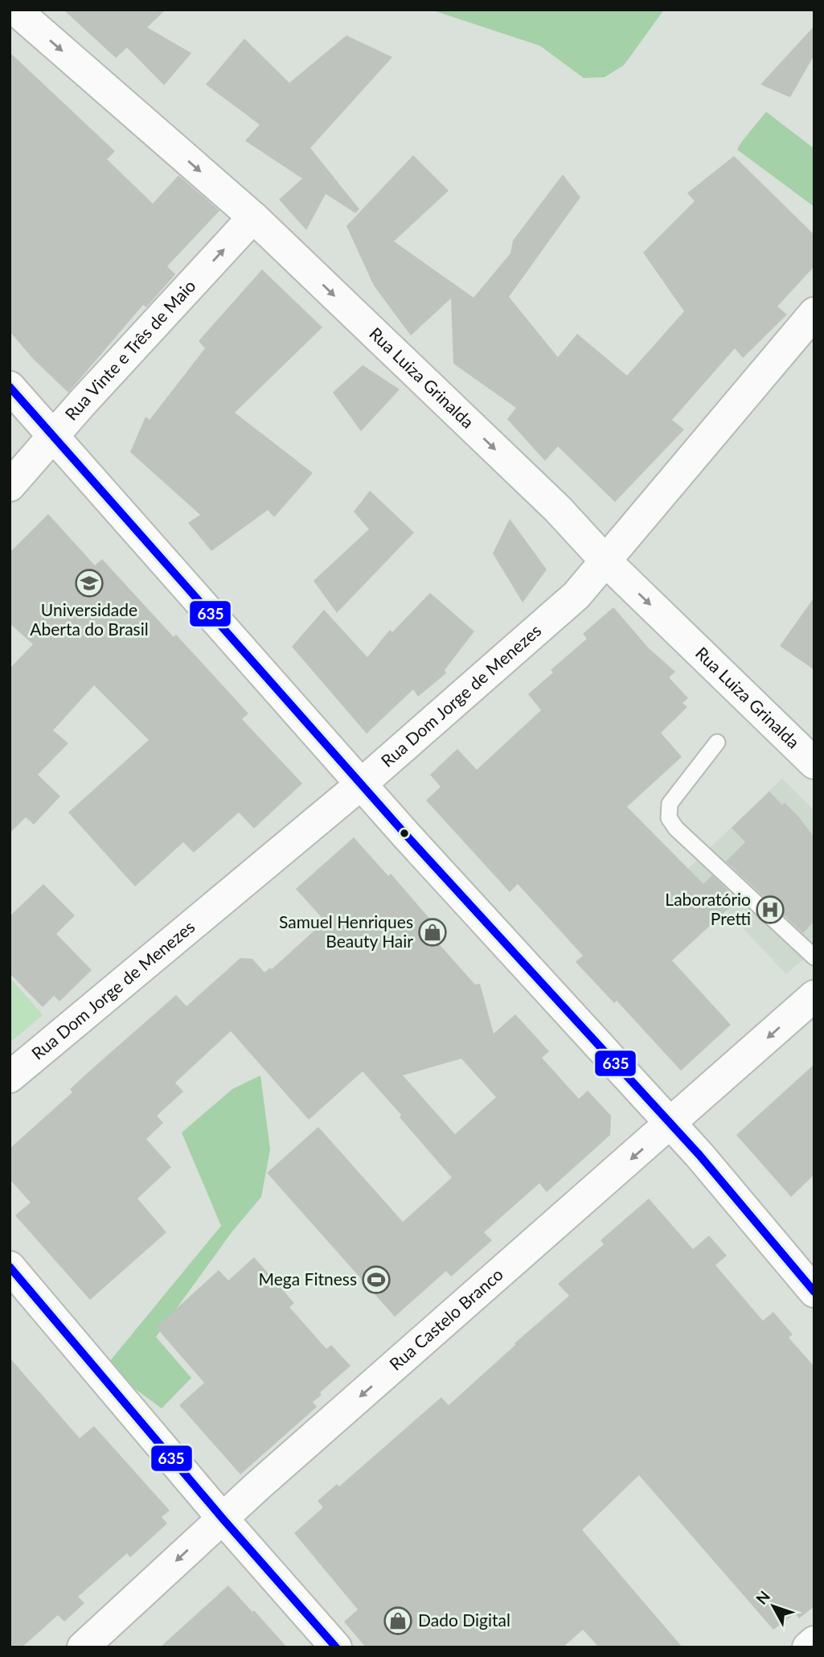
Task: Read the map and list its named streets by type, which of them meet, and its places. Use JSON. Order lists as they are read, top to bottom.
{
  "streets": {
    "street": [
      "Rua Vinte e Três de Maio",
      "Rua Luiza Grinalda",
      "Rua Dom Jorge de Menezes",
      "Rua Castelo Branco"
    ]
  },
  "crossings": [
    ["Rua Vinte e Três de Maio", "Rua Luiza Grinalda"],
    ["Rua Luiza Grinalda", "Rua Dom Jorge de Menezes"]
  ],
  "one_way": ["Rua Vinte e Três de Maio", "Rua Luiza Grinalda", "Rua Castelo Branco"],
  "places": {
    "school or university": ["Universidade Aberta do Brasil"],
    "hospital": ["Laboratório Pretti"],
    "shop": ["Samuel Henriques Beauty Hair", "Dado Digital"],
    "sports": ["Mega Fitness"]
  },
  "lines": ["transit line 635"],
  "north": "top left"
}
